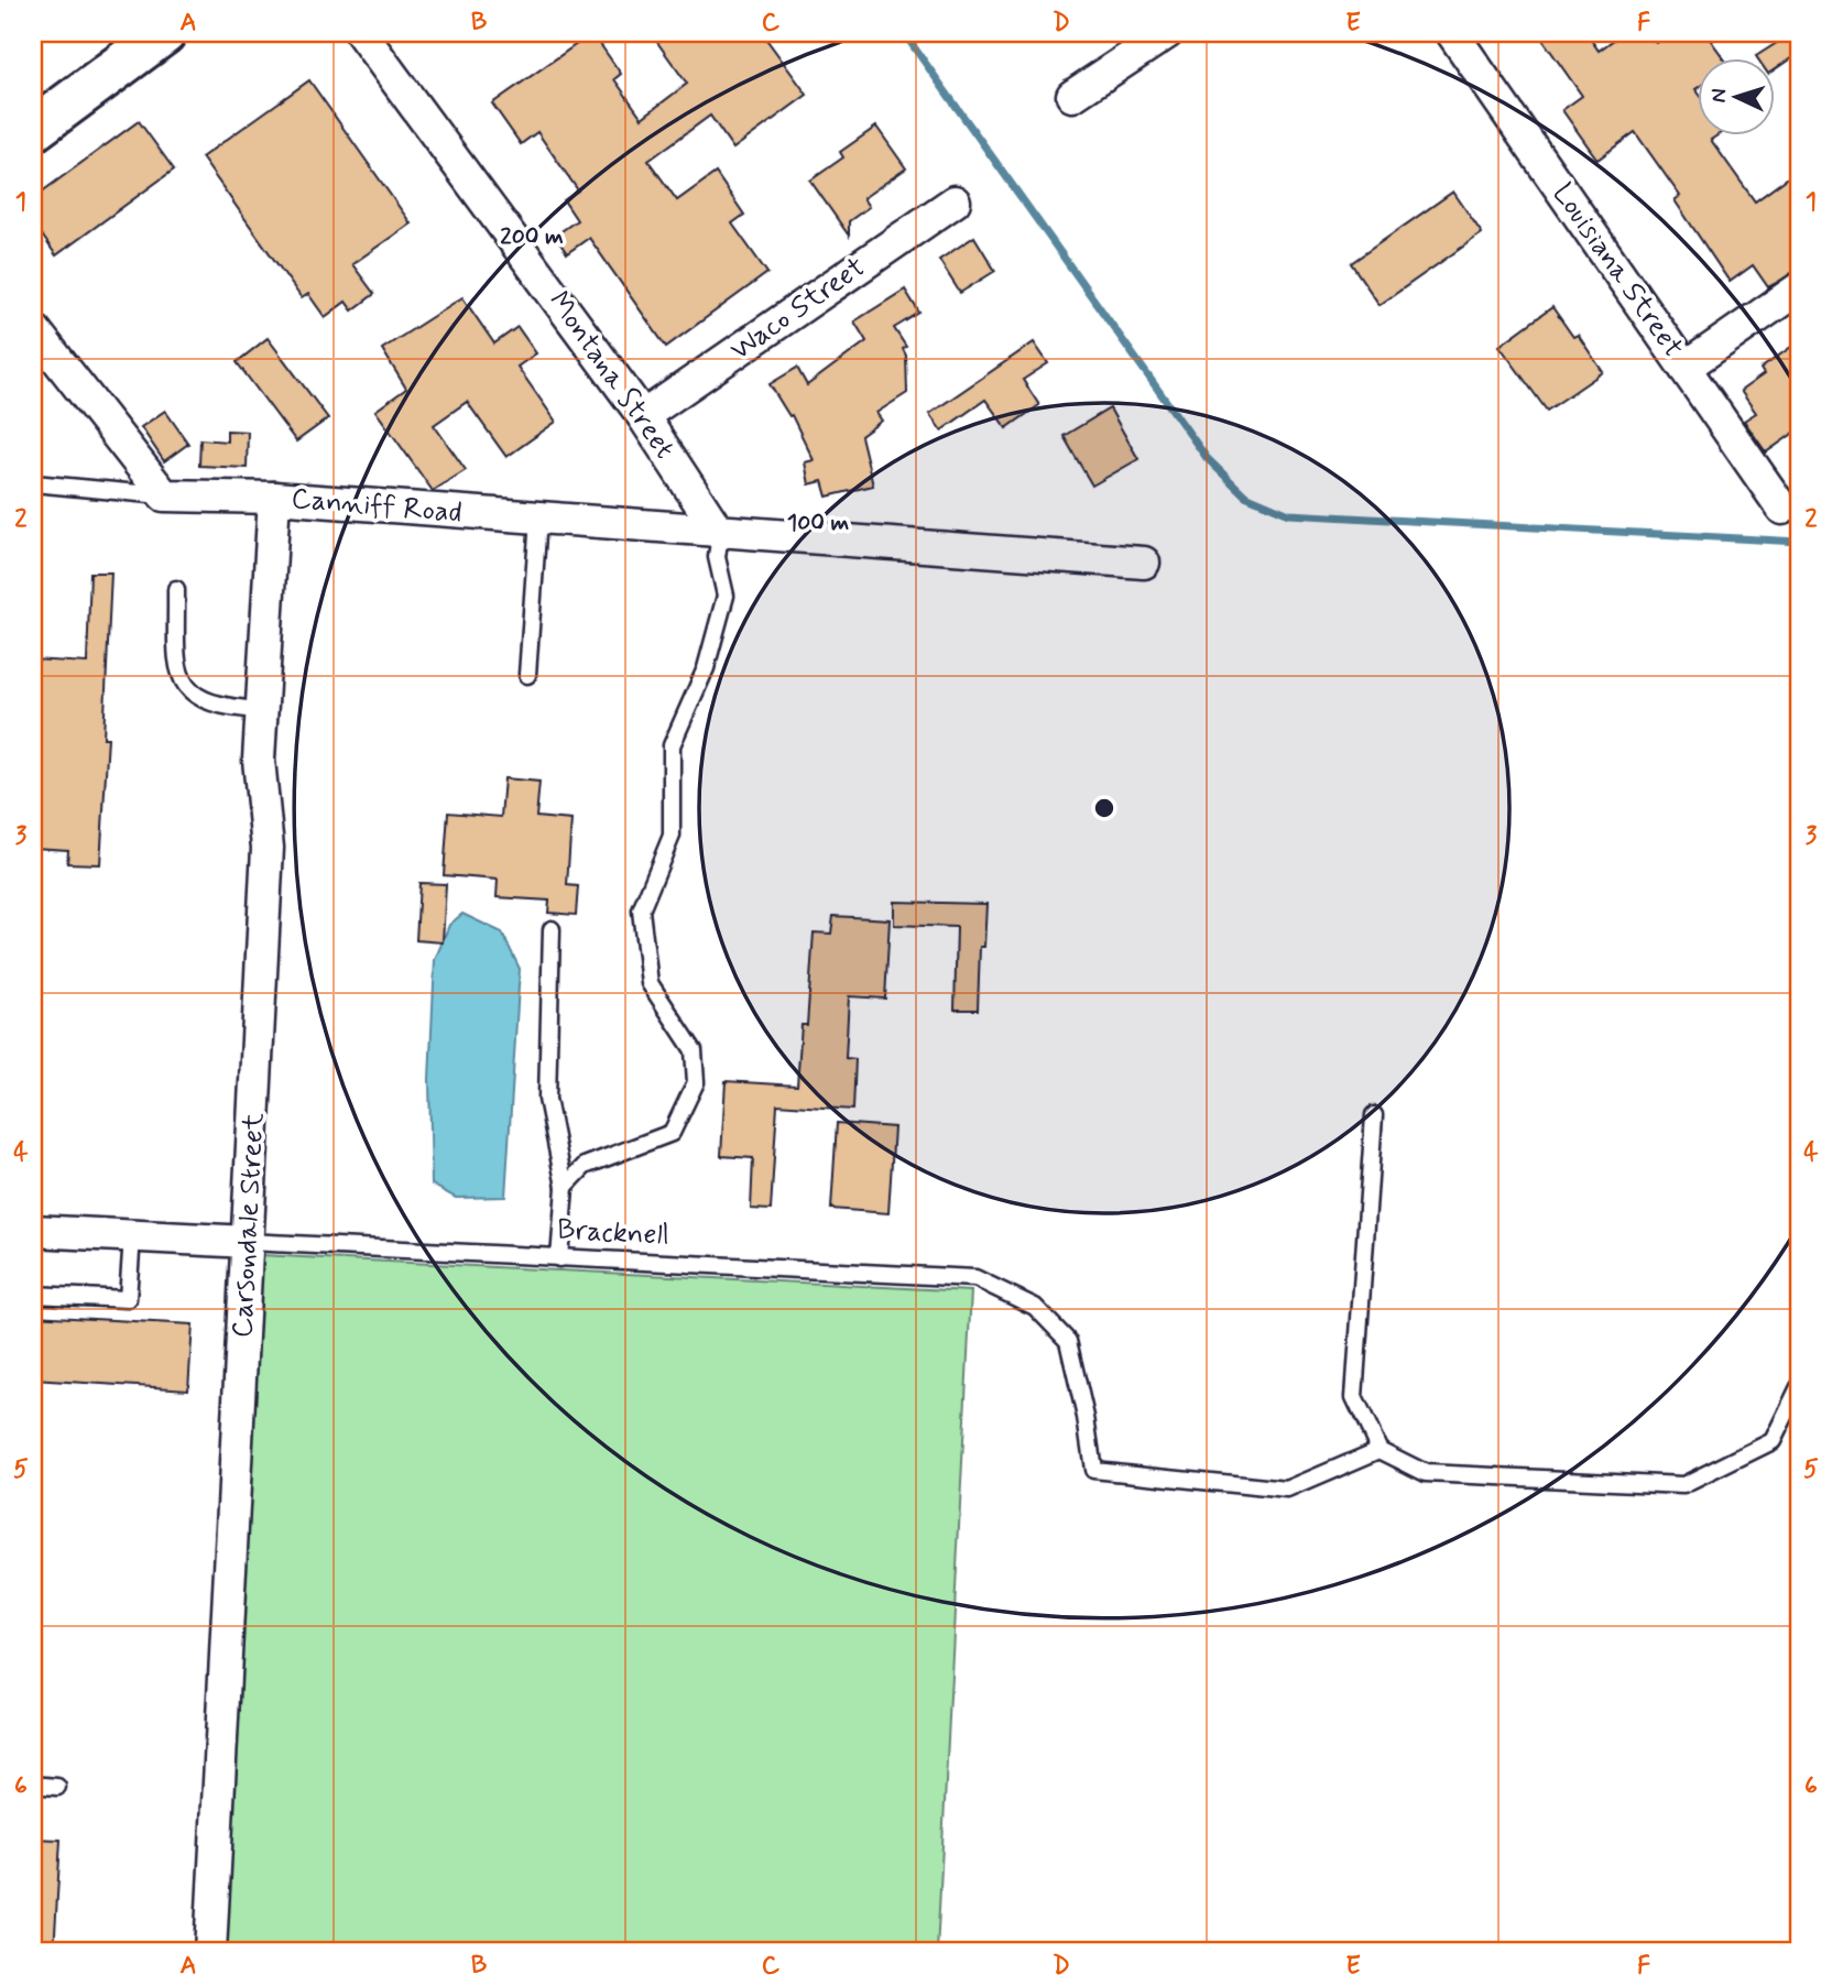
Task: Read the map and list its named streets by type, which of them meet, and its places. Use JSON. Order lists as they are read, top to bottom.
{
  "streets": {
    "street": [
      "Louisiana Street",
      "Waco Street",
      "Montana Street",
      "Canniff Road",
      "Carsondale Street"
    ],
    "lane": ["Bracknell"]
  },
  "crossings": [
    ["Waco Street", "Montana Street"],
    ["Montana Street", "Canniff Road"],
    ["Canniff Road", "Carsondale Street"],
    ["Carsondale Street", "Bracknell"]
  ],
  "north": "left",
  "grid": {
    "columns": [
      "A",
      "B",
      "C",
      "D",
      "E",
      "F"
    ],
    "rows": [
      "1",
      "2",
      "3",
      "4",
      "5",
      "6"
    ]
  },
  "rings": ["200 m", "100 m"]
}
